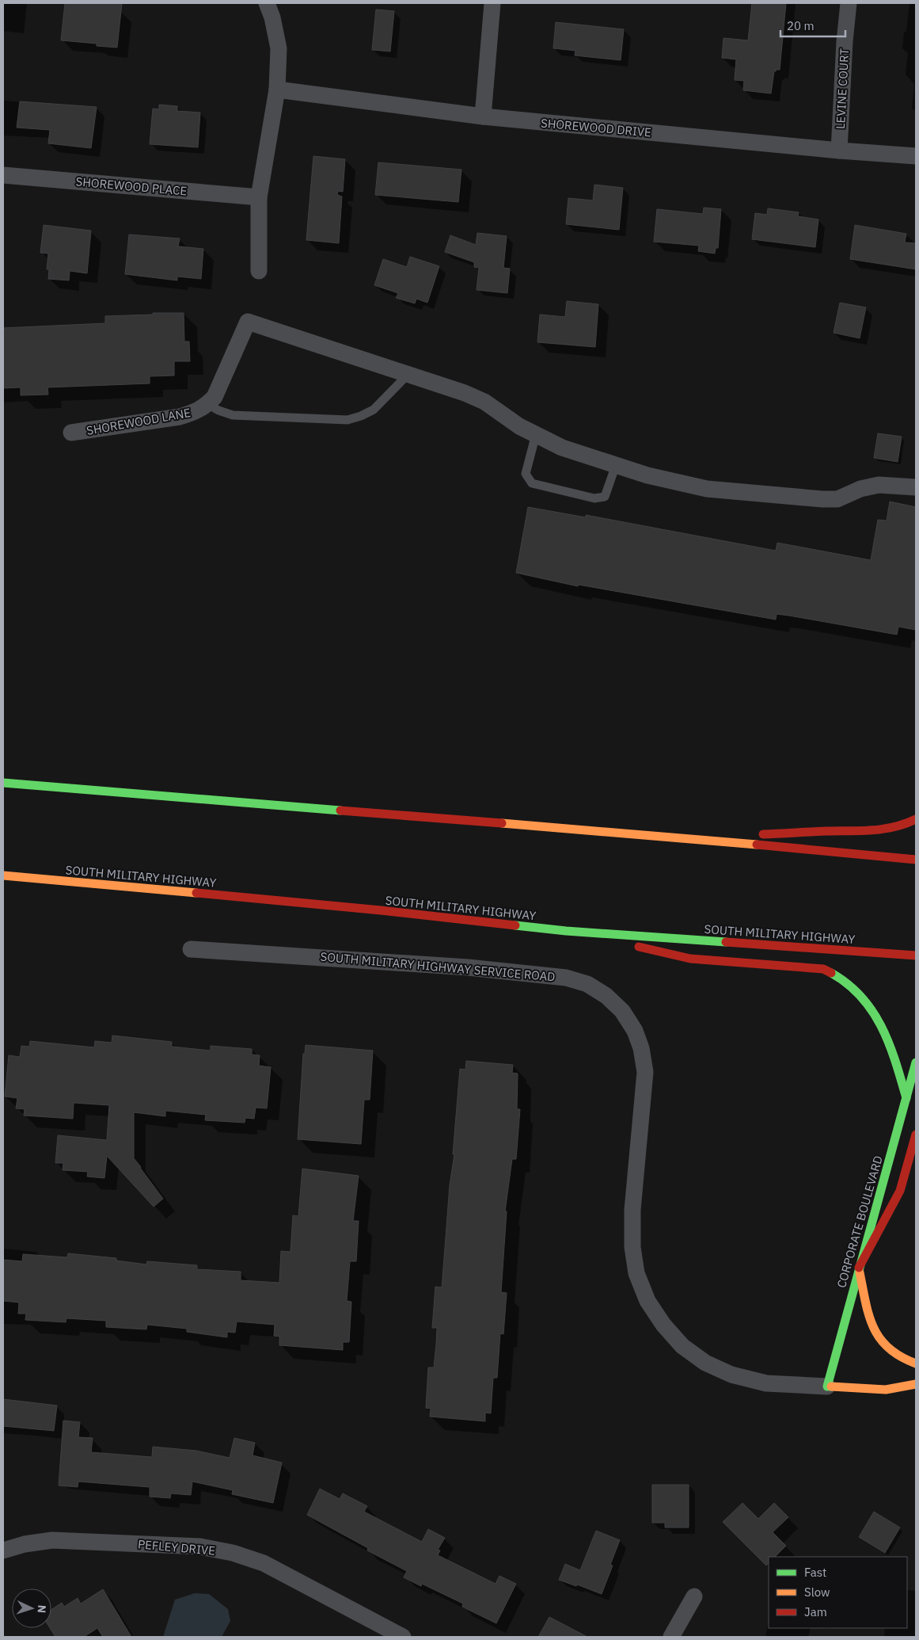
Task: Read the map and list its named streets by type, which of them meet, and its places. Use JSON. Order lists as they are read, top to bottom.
{
  "streets": {
    "main road": ["SOUTH MILITARY HIGHWAY", "SOUTH MILITARY HIGHWAY SERVICE ROAD", "CORPORATE BOULEVARD"],
    "street": [
      "LEVINE COURT",
      "SHOREWOOD DRIVE",
      "SHOREWOOD PLACE",
      "SHOREWOOD LANE",
      "PEFLEY DRIVE"
    ]
  },
  "crossings": [
    ["LEVINE COURT", "SHOREWOOD DRIVE"],
    ["SOUTH MILITARY HIGHWAY SERVICE ROAD", "CORPORATE BOULEVARD"]
  ],
  "legend": ["Fast", "Slow", "Jam"],
  "scale_bar": "20 m",
  "north": "right"
}
